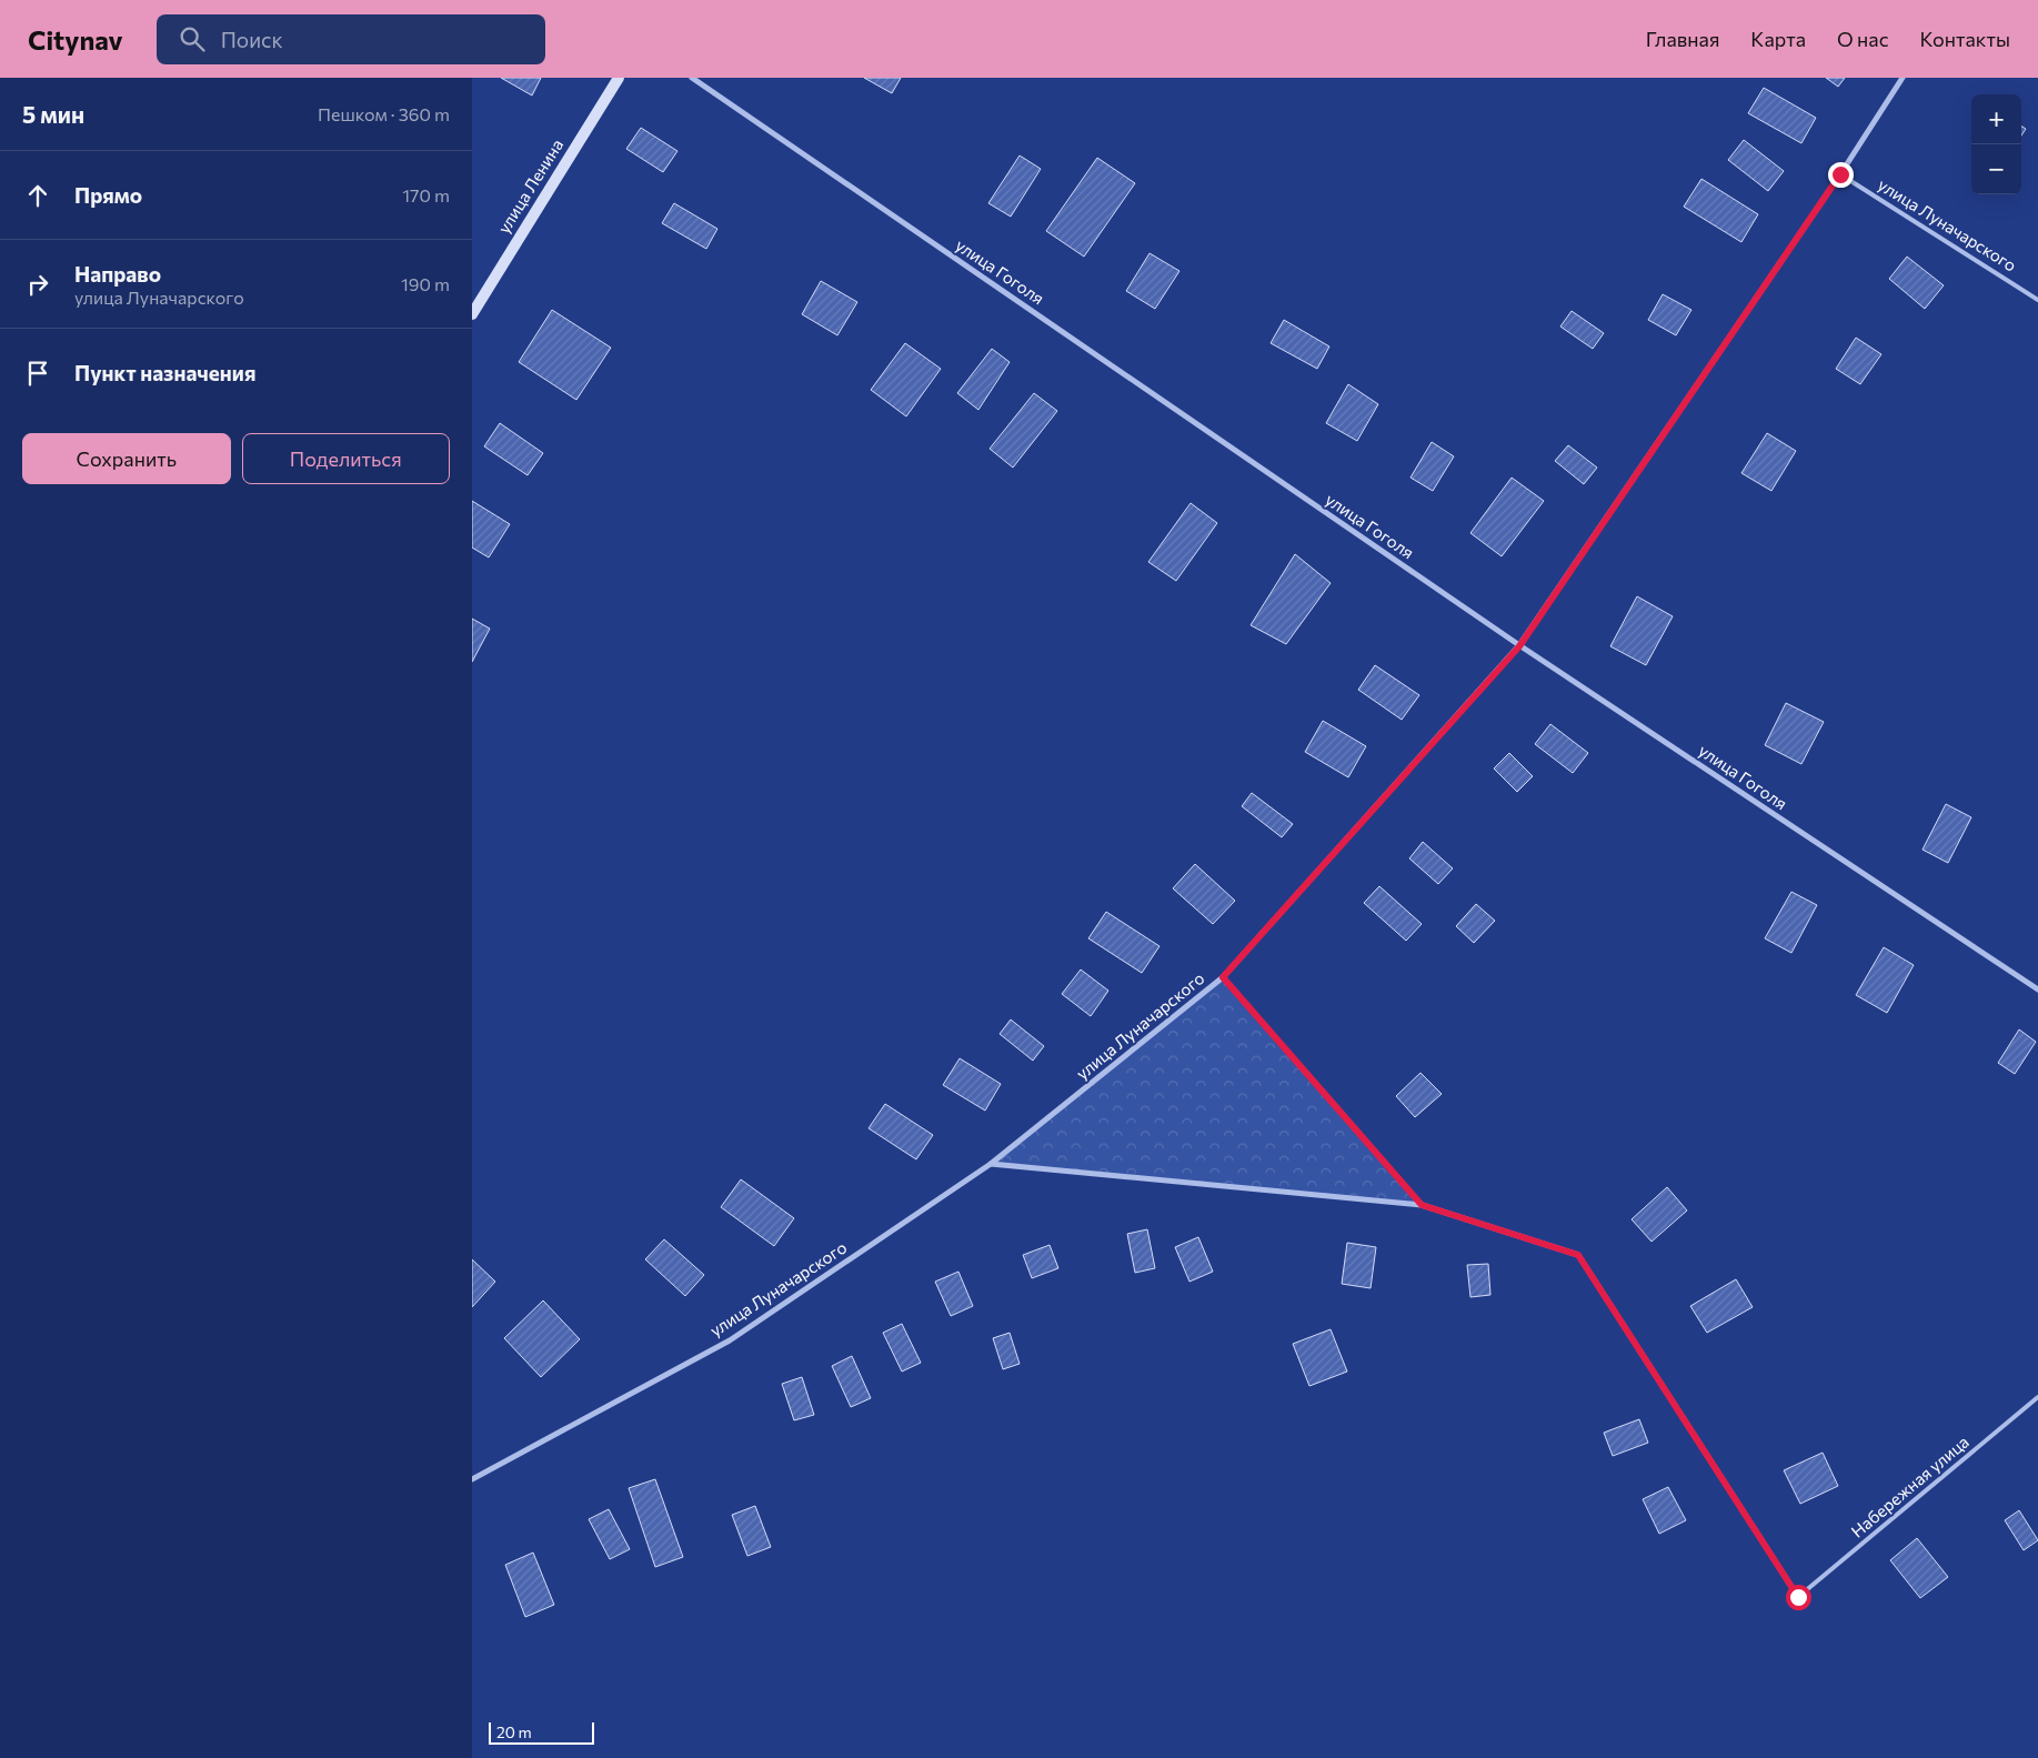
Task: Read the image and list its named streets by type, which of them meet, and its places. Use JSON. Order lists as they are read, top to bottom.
{
  "streets": {
    "street": ["улица Ленина", "улица Луначарского", "улица Гоголя"],
    "lane": ["Набережная улица"]
  },
  "crossings": [
    ["улица Луначарского", "улица Гоголя"]
  ],
  "scale_bar": "20 m",
  "page": {
    "header": "Citynav",
    "search": "Поиск",
    "nav": [
      "Главная",
      "Карта",
      "О нас",
      "Контакты"
    ],
    "heading": ["5 мин", "Пешком · 360 m"],
    "map_buttons": ["+", "−"],
    "list": [
      ["Прямо", "170 m"],
      ["Направо", "улица Луначарского", "190 m"],
      "Пункт назначения"
    ],
    "buttons": ["Сохранить", "Поделиться"],
    "scale": "20 m"
  }
}
